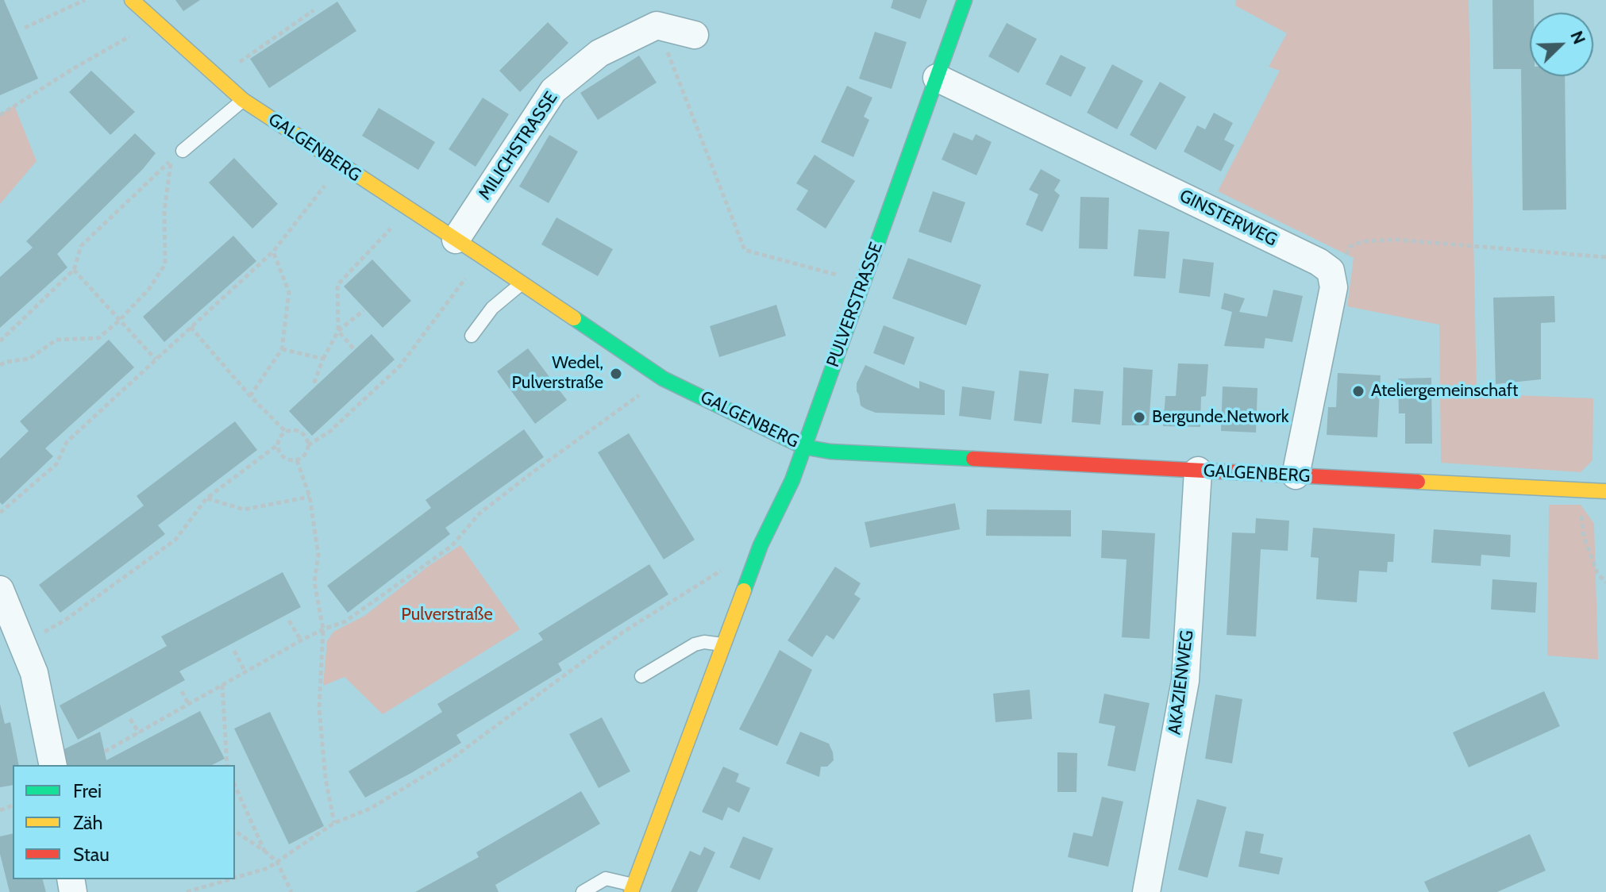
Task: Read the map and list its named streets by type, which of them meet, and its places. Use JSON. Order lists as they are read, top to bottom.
{
  "streets": {
    "street": [
      "MILICHSTRASSE",
      "GALGENBERG",
      "GINSTERWEG",
      "PULVERSTRASSE",
      "AKAZIENWEG"
    ]
  },
  "crossings": [
    ["MILICHSTRASSE", "GALGENBERG"],
    ["GALGENBERG", "GINSTERWEG"],
    ["GALGENBERG", "PULVERSTRASSE"],
    ["GALGENBERG", "AKAZIENWEG"],
    ["GINSTERWEG", "PULVERSTRASSE"]
  ],
  "parks": ["Pulverstraße"],
  "places": ["Wedel, Pulverstraße", "Ateliergemeinschaft", "Bergunde.Network"],
  "legend": ["Frei", "Zäh", "Stau"],
  "north": "top right"
}
